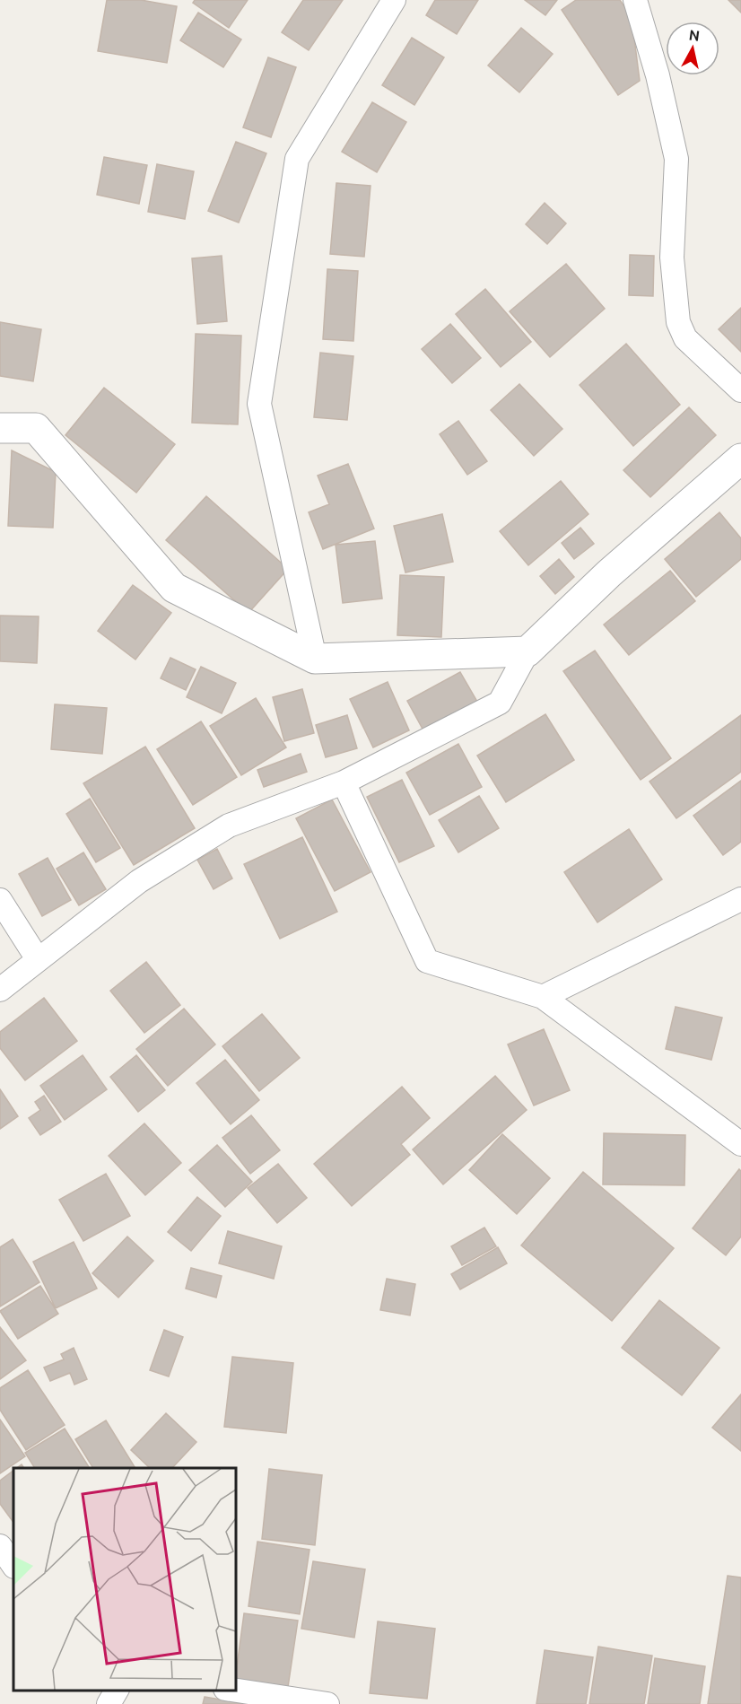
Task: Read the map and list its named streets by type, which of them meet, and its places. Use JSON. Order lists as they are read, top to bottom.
{
  "north": "top"
}
